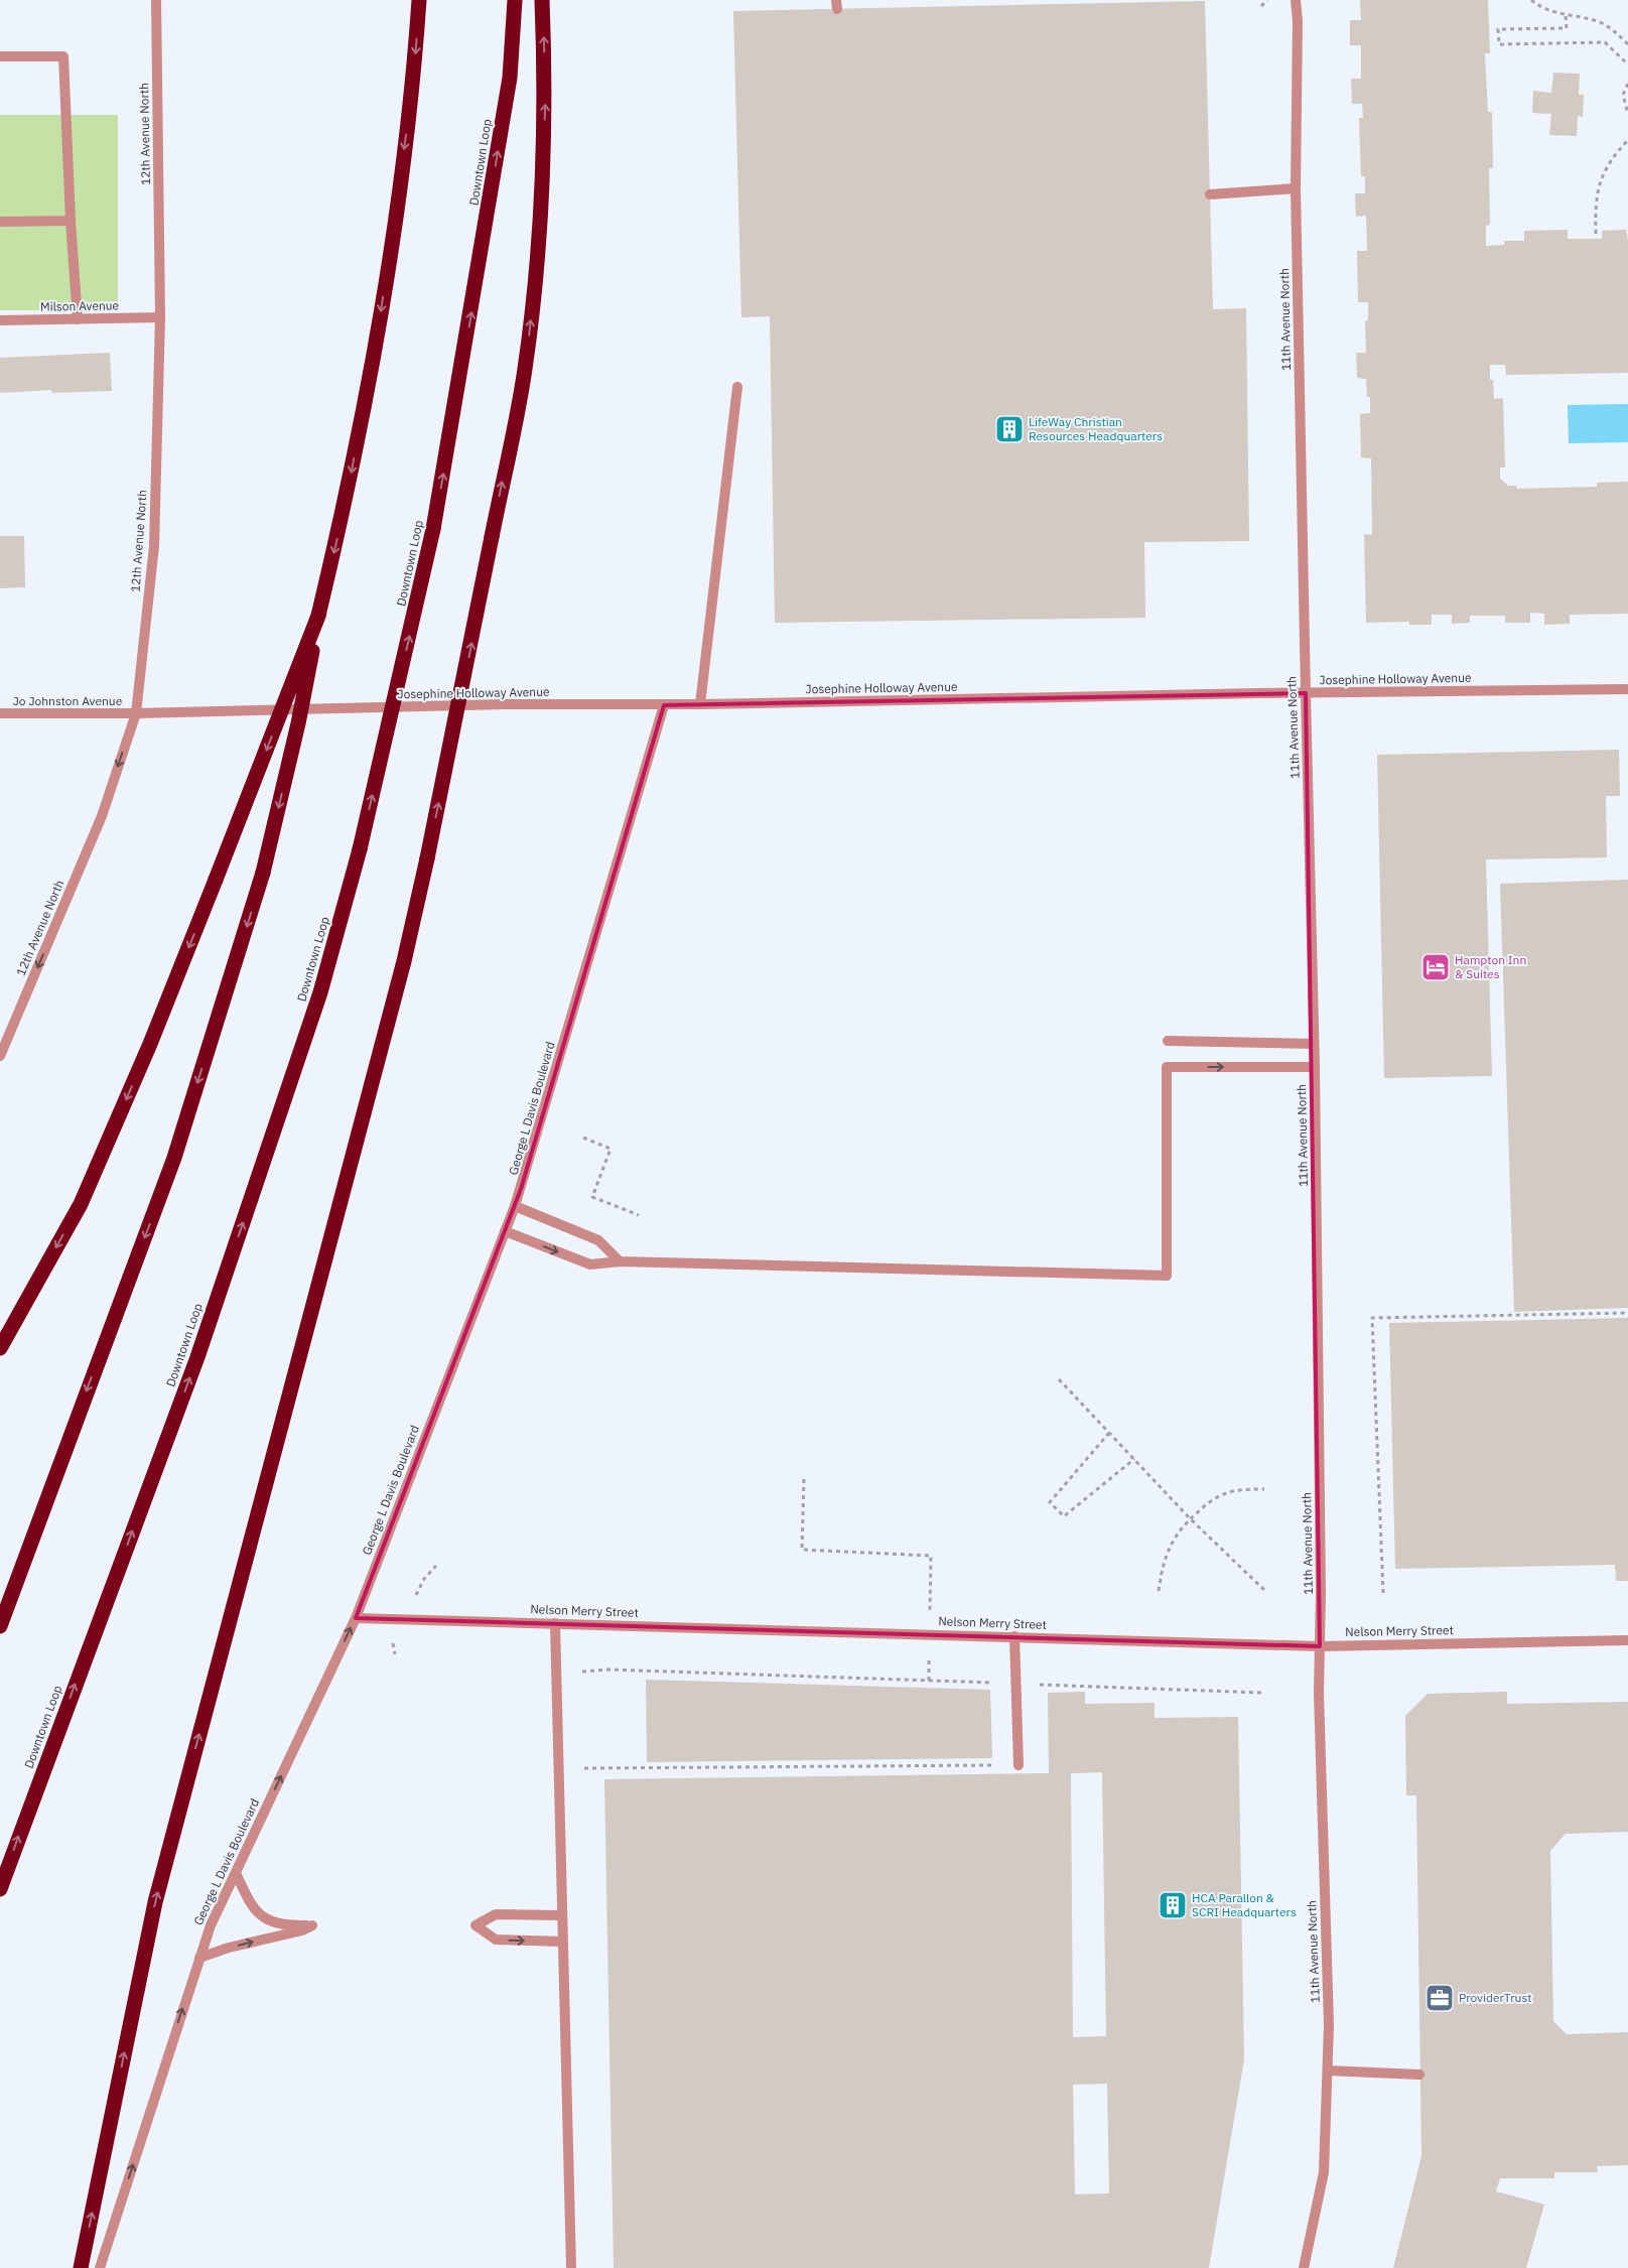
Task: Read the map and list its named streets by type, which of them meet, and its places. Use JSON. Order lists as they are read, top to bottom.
{
  "streets": {
    "highway": ["Downtown Loop"],
    "street": [
      "12th Avenue North",
      "Milson Avenue",
      "11th Avenue North",
      "Josephine Holloway Avenue",
      "Jo Johnston Avenue",
      "George L Davis Boulevard",
      "Nelson Merry Street"
    ]
  },
  "crossings": [
    ["12th Avenue North", "Milson Avenue"],
    ["12th Avenue North", "Josephine Holloway Avenue"],
    ["12th Avenue North", "Jo Johnston Avenue"],
    ["11th Avenue North", "Josephine Holloway Avenue"],
    ["11th Avenue North", "Nelson Merry Street"],
    ["Josephine Holloway Avenue", "Jo Johnston Avenue"],
    ["Josephine Holloway Avenue", "George L Davis Boulevard"],
    ["George L Davis Boulevard", "Nelson Merry Street"]
  ],
  "one_way": ["George L Davis Boulevard"],
  "places": {
    "building": ["LifeWay Christian Resources Headquarters", "HCA Parallon & SCRI Headquarters"],
    "hotel": ["Hampton Inn & Suites"],
    "office": ["ProviderTrust"]
  }
}
